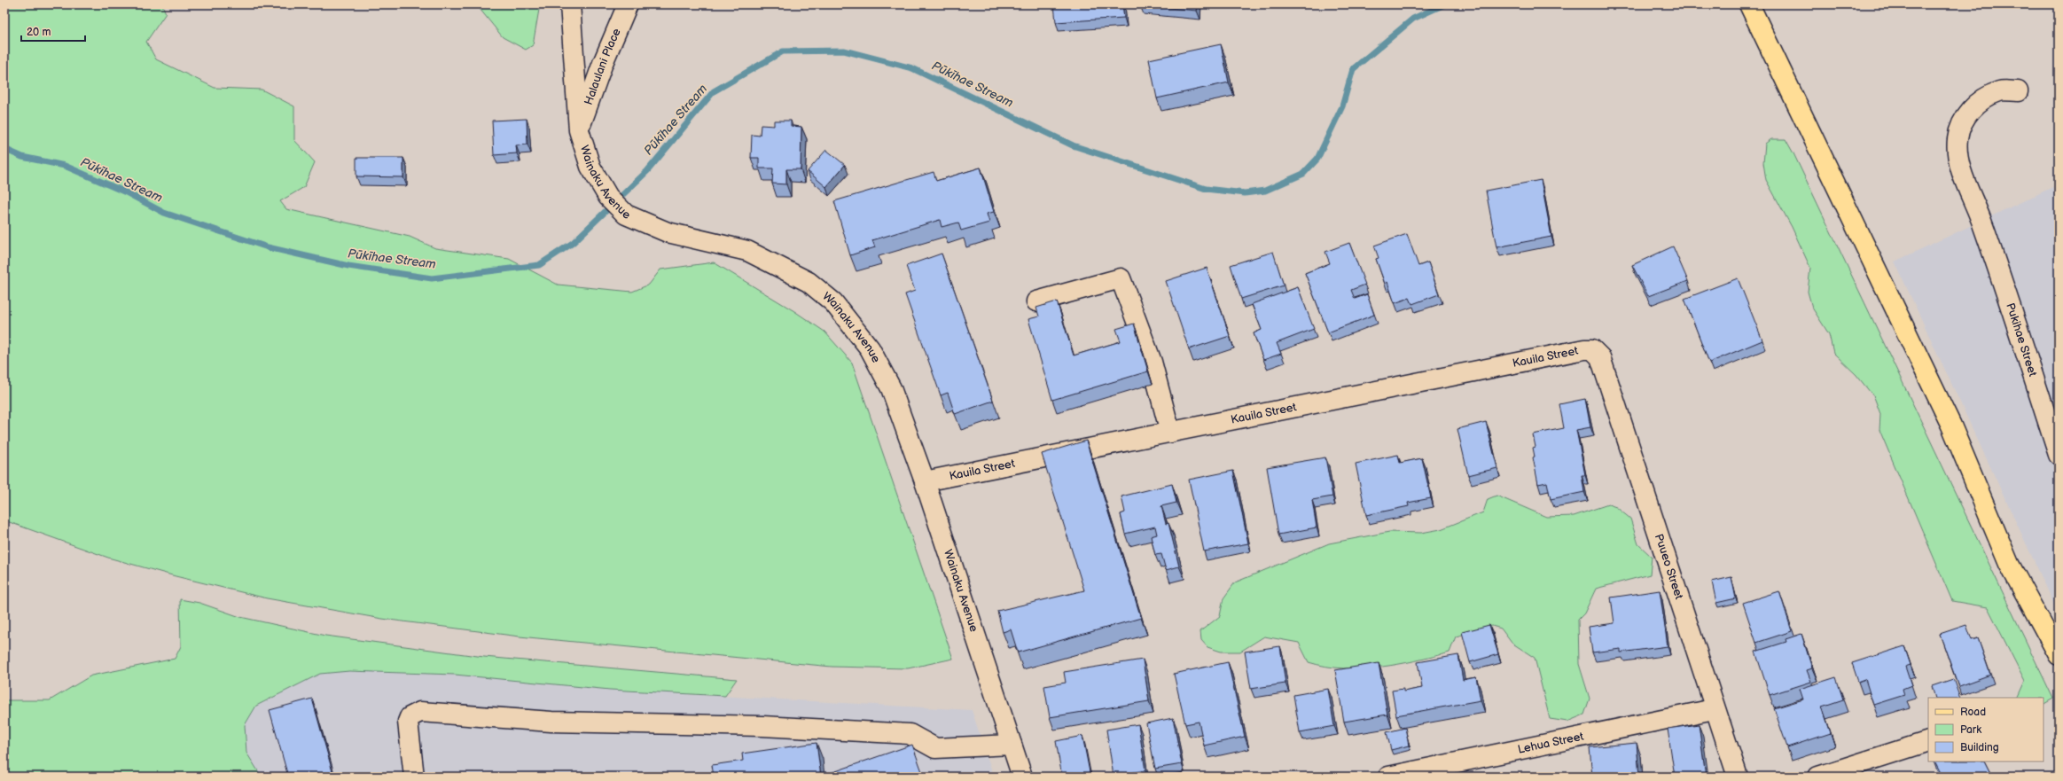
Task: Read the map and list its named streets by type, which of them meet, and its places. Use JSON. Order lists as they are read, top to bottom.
{
  "streets": {
    "street": [
      "Halaulani Place",
      "Wainaku Avenue",
      "Pukihae Street",
      "Kauila Street",
      "Puueo Street",
      "Lehua Street"
    ]
  },
  "crossings": [
    ["Halaulani Place", "Wainaku Avenue"],
    ["Wainaku Avenue", "Kauila Street"],
    ["Kauila Street", "Puueo Street"],
    ["Puueo Street", "Lehua Street"]
  ],
  "water": ["Pūkīhae Stream"],
  "legend": ["Road", "Park", "Building"],
  "scale_bar": "20 m"
}
